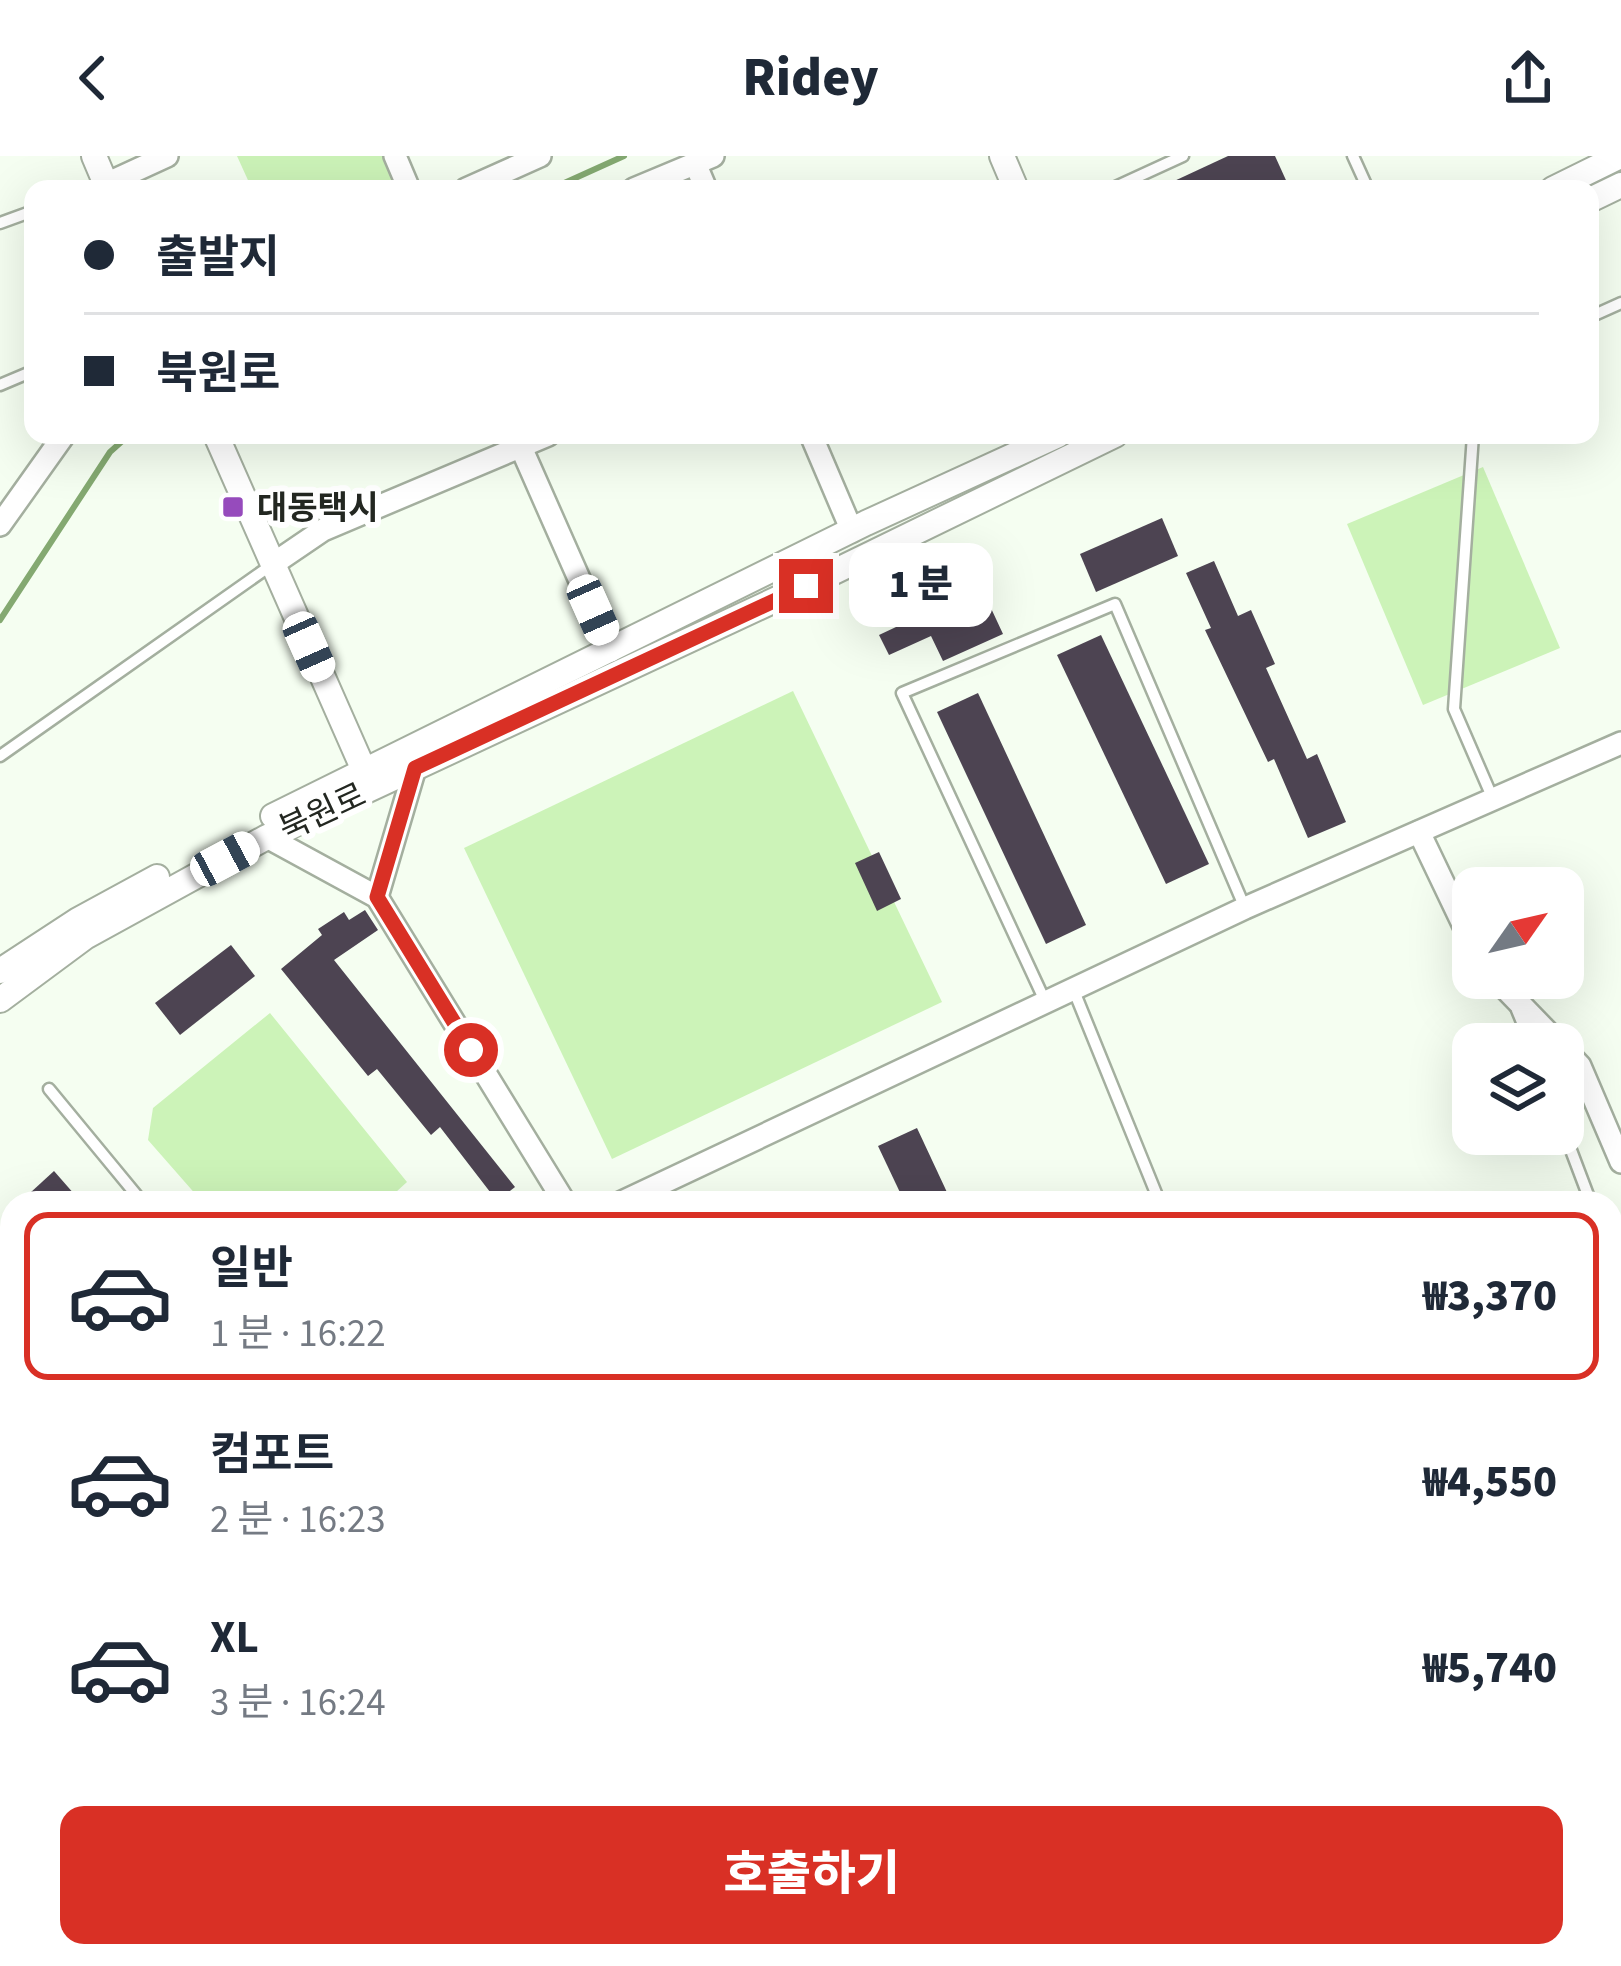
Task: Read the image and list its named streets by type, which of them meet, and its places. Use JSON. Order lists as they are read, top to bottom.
{
  "streets": {
    "street": ["북원로"]
  },
  "places": {
    "transit": ["대동택시"]
  },
  "north": "top right",
  "page": {
    "header": "Ridey",
    "banner": ["출발지", "북원로"],
    "bubble": "1 분",
    "list": [
      {
        "name": "일반",
        "note": "1 분 · 16:22",
        "value": "₩3,370"
      },
      {
        "name": "컴포트",
        "note": "2 분 · 16:23",
        "value": "₩4,550"
      },
      {
        "name": "XL",
        "note": "3 분 · 16:24",
        "value": "₩5,740"
      }
    ],
    "buttons": "호출하기"
  }
}
